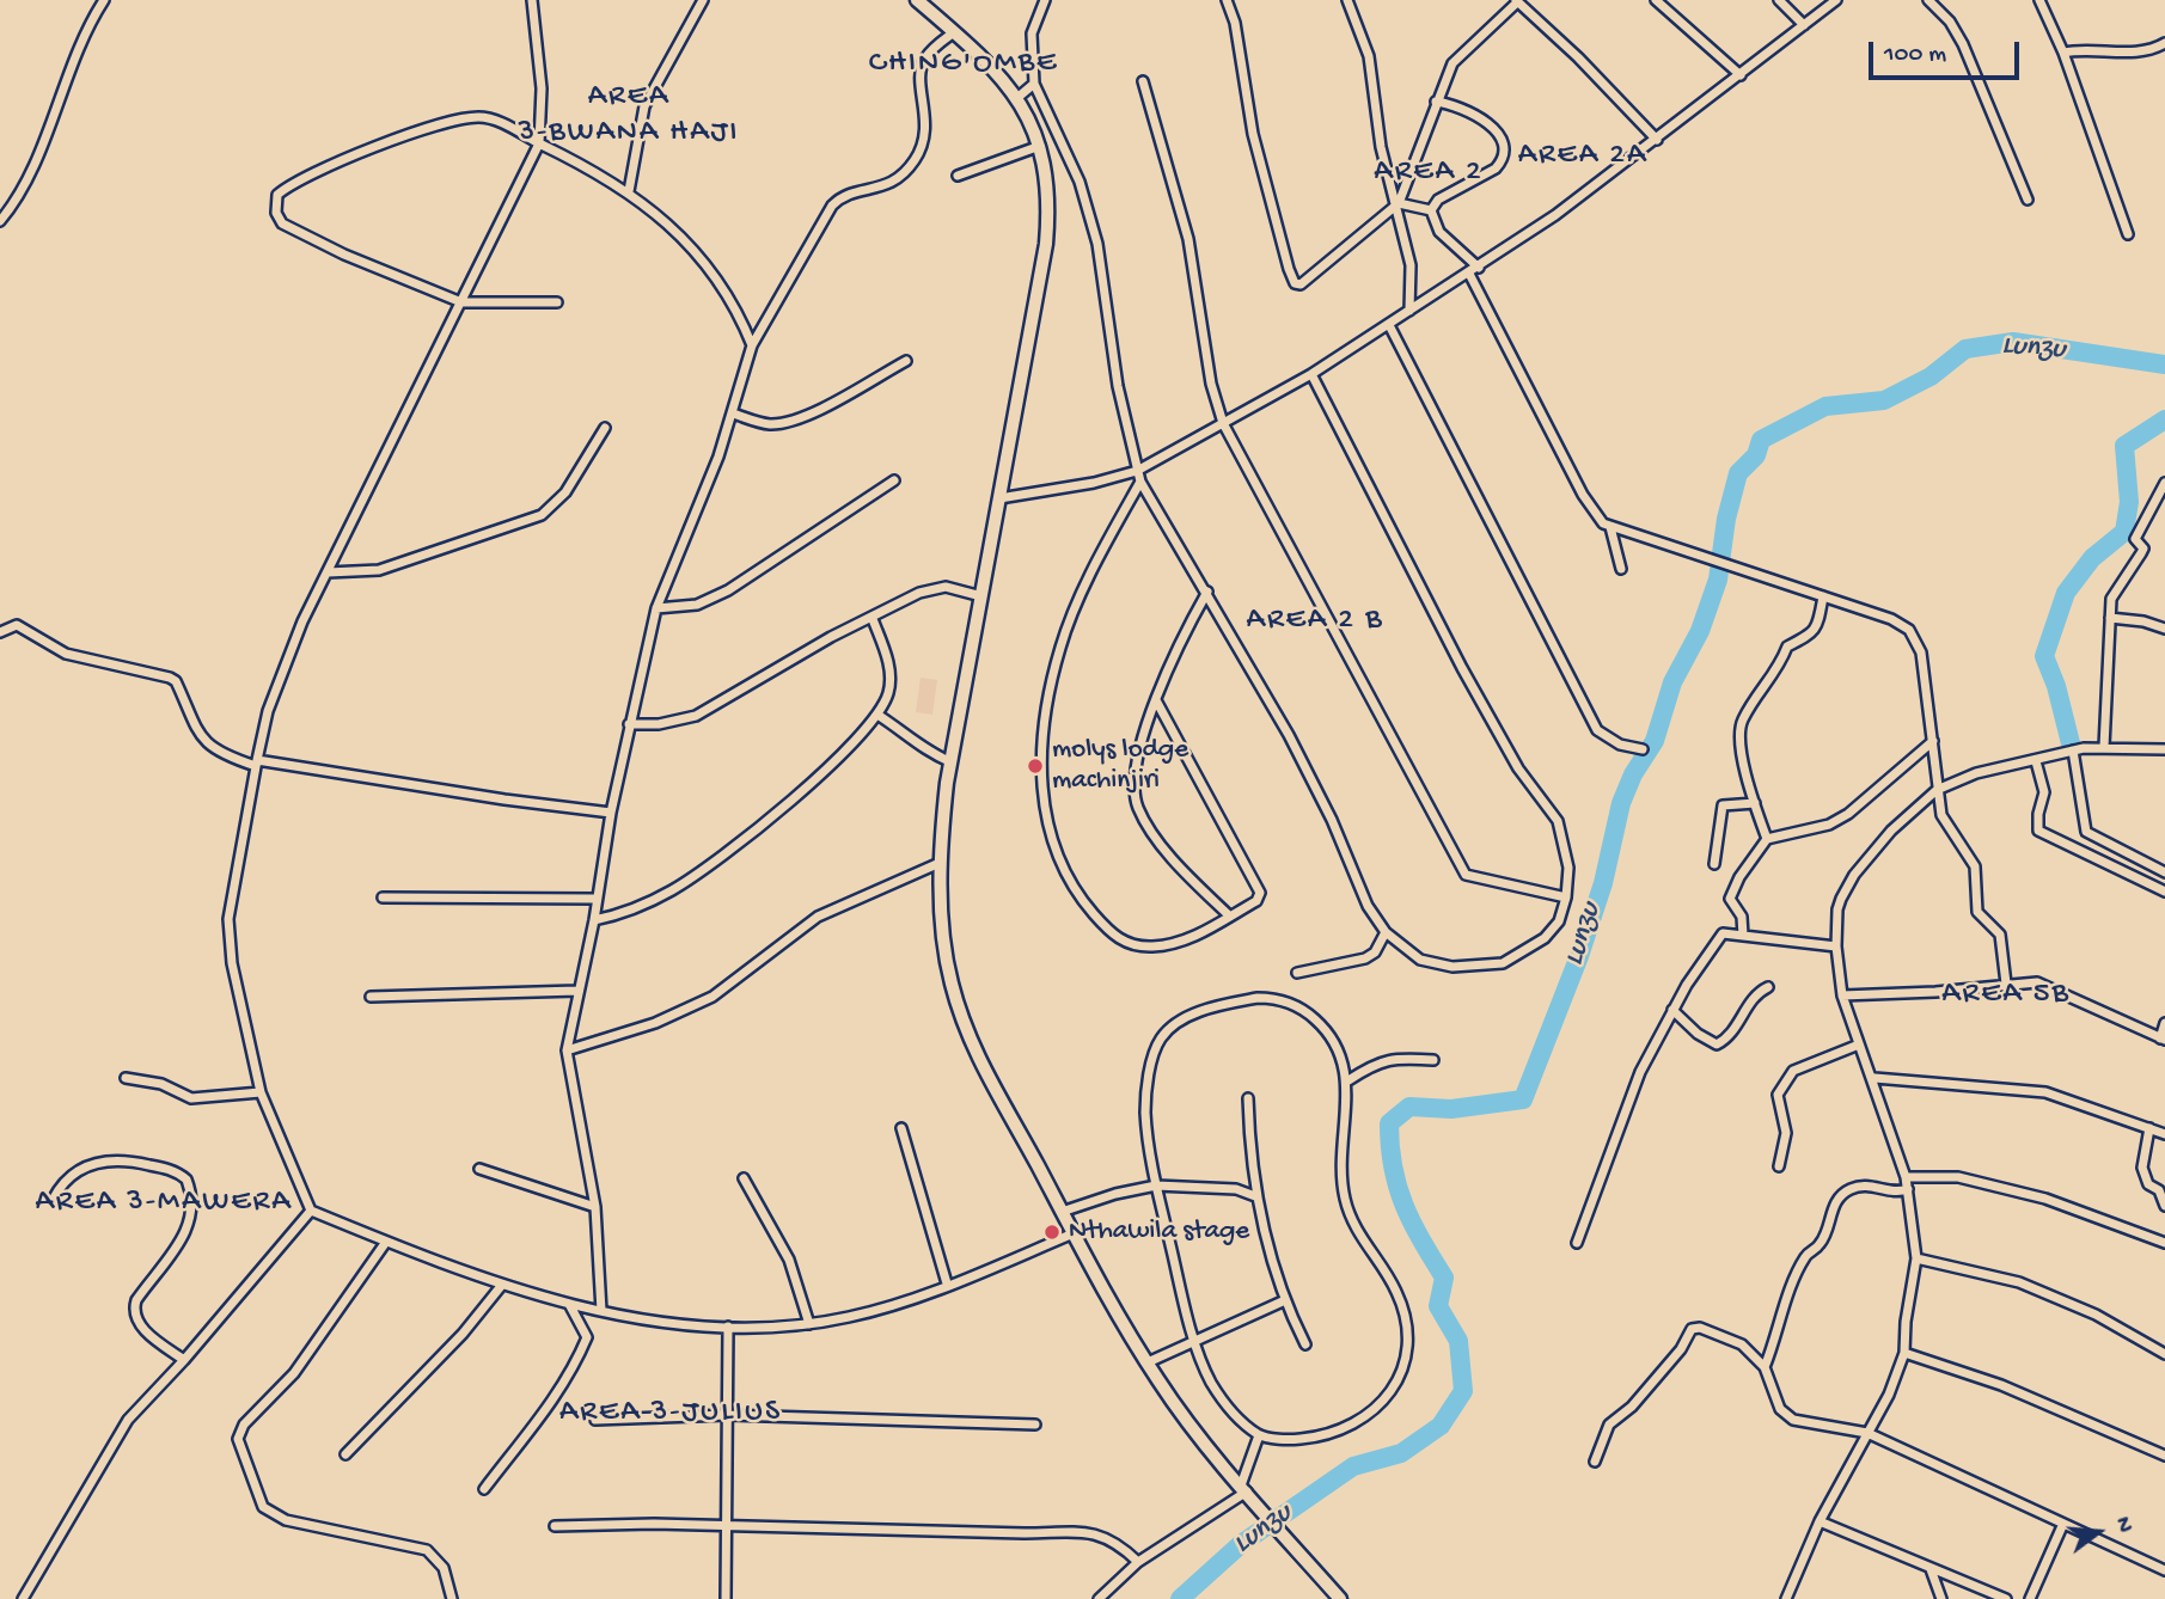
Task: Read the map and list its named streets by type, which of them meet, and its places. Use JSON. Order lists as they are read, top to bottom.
{
  "districts": [
    "CHING'OMBE",
    "AREA 3-BWANA HAJI",
    "AREA 2A",
    "AREA 2",
    "AREA 2 B",
    "AREA 5B",
    "AREA 3-MAWERA",
    "AREA 3-JULIUS"
  ],
  "water": ["Lunzu"],
  "places": ["molys lodge machinjiri", "Nthawila stage"],
  "scale_bar": "100 m",
  "north": "right"
}
